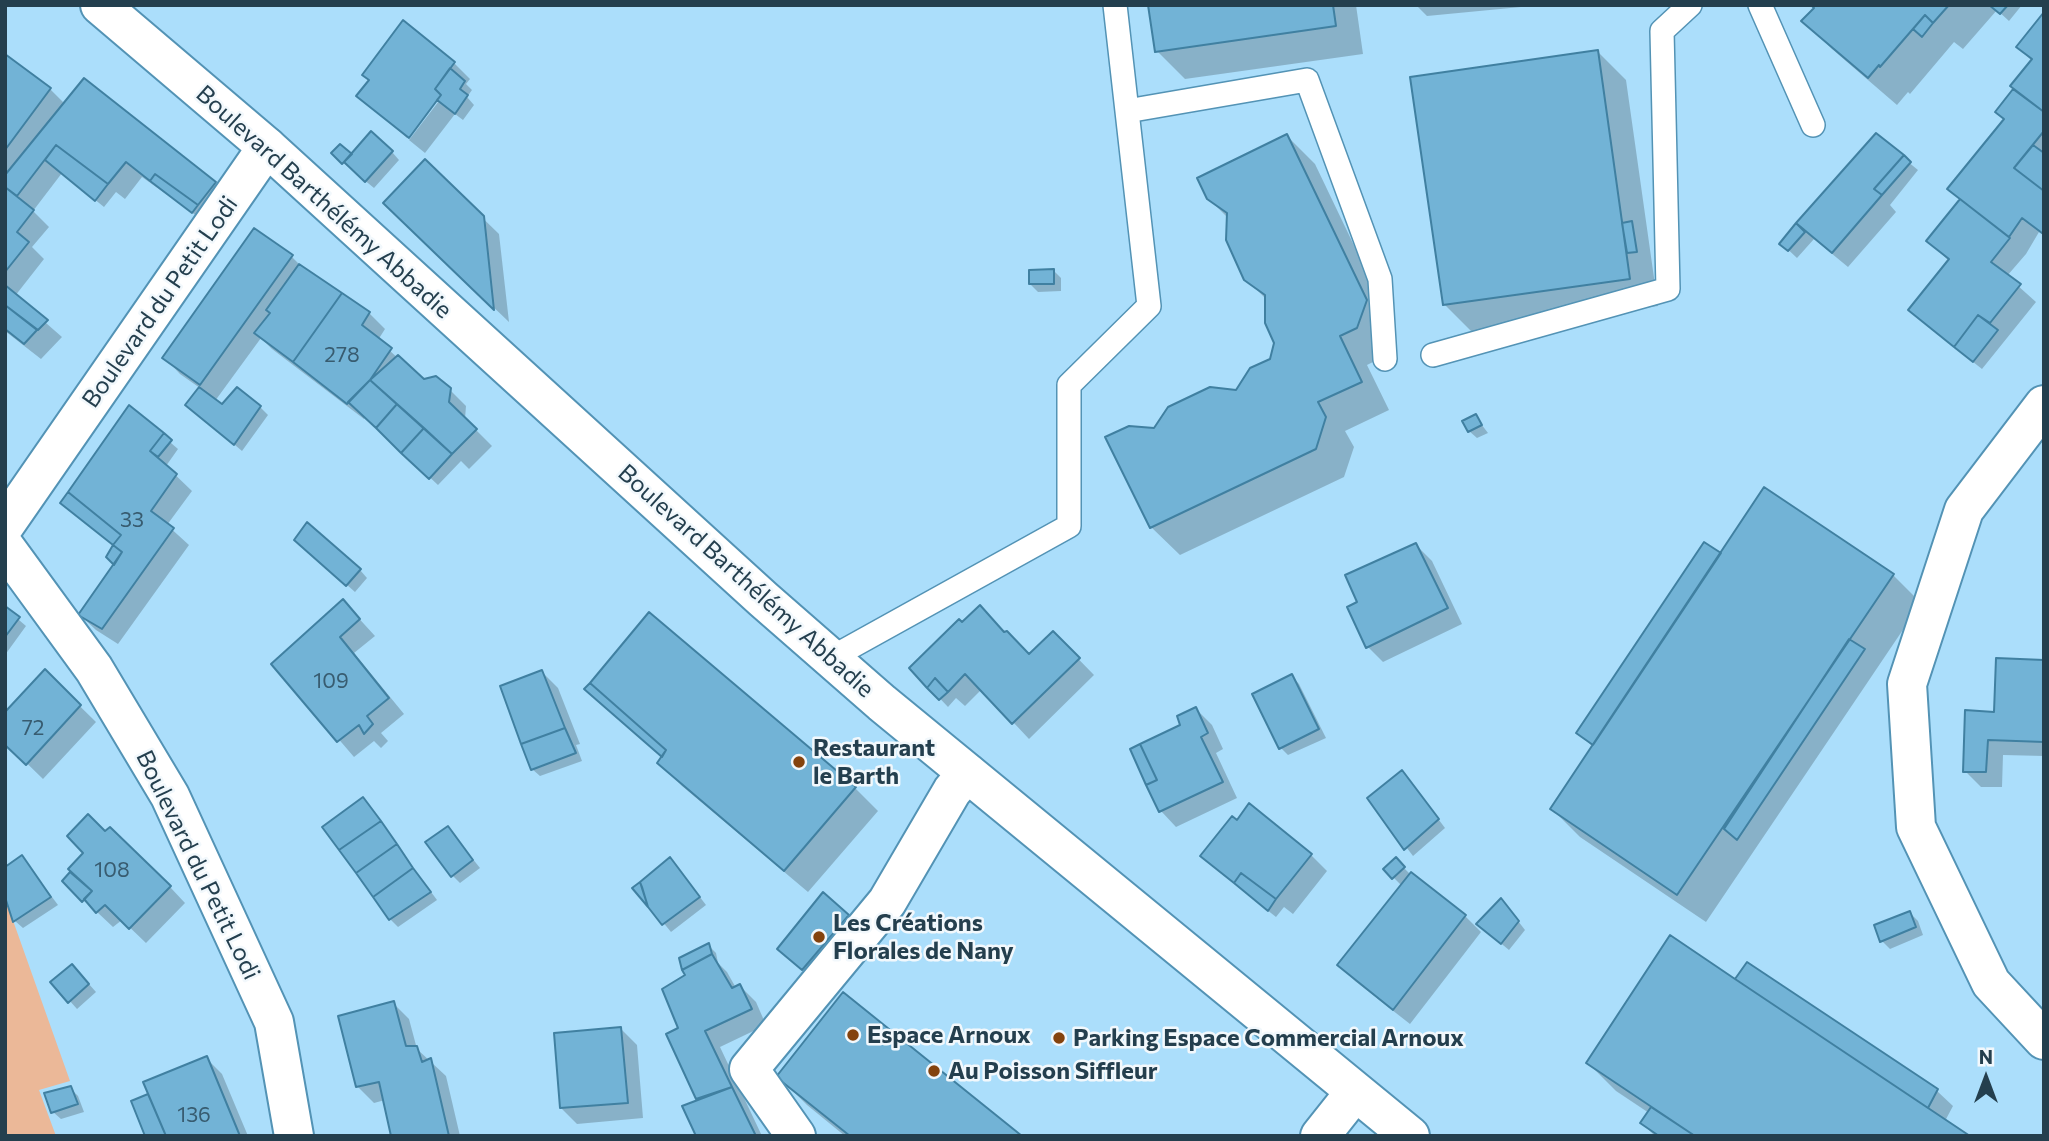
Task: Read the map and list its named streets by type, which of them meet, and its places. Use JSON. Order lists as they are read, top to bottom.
{
  "streets": {
    "street": ["Boulevard Barthélémy Abbadie", "Boulevard du Petit Lodi"]
  },
  "crossings": [
    ["Boulevard Barthélémy Abbadie", "Boulevard du Petit Lodi"]
  ],
  "places": [
    "Restaurant le Barth",
    "Les Créations Florales de Nany",
    "Espace Arnoux",
    "Parking Espace Commercial Arnoux",
    "Au Poisson Siffleur"
  ],
  "house_numbers": [
    "278",
    "33",
    "109",
    "72",
    "108",
    "136"
  ],
  "north": "top"
}
